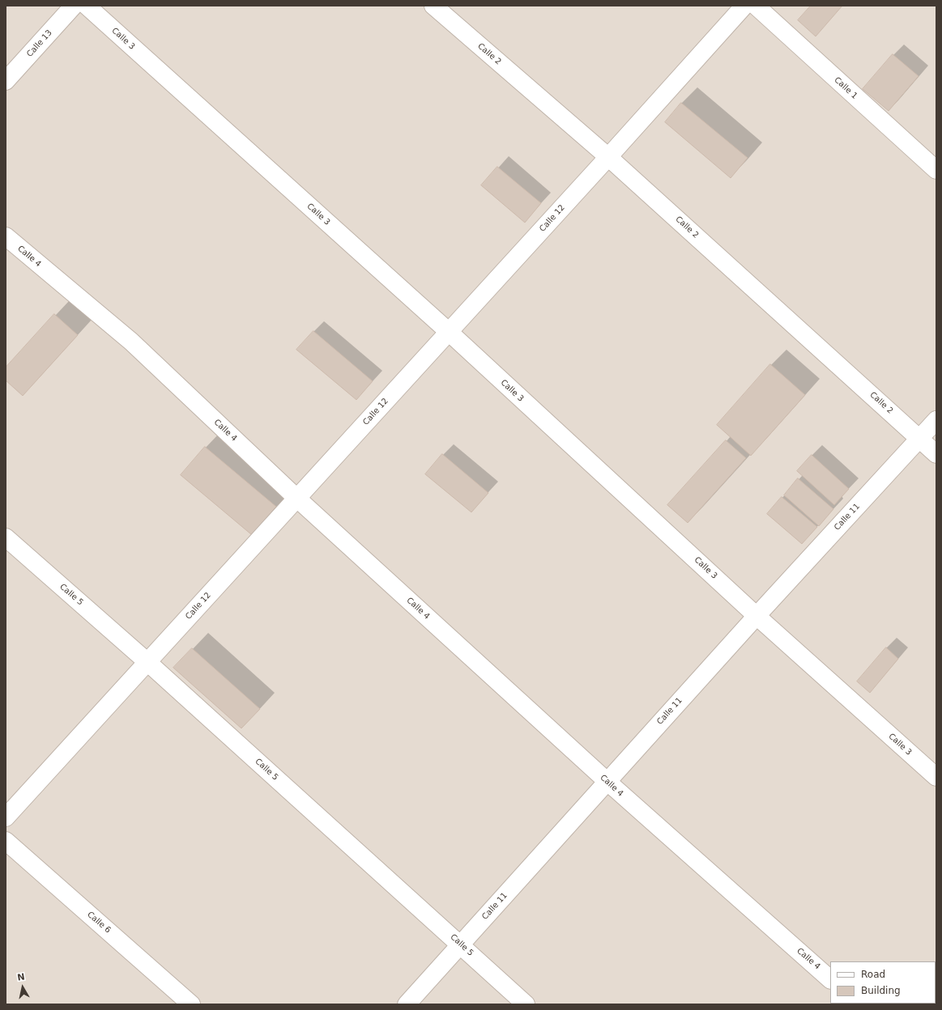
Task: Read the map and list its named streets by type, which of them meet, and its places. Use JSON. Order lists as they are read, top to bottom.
{
  "streets": {
    "street": [
      "Calle 3",
      "Calle 13",
      "Calle 2",
      "Calle 1",
      "Calle 12",
      "Calle 4",
      "Calle 11",
      "Calle 5",
      "Calle 6"
    ]
  },
  "crossings": [
    ["Calle 3", "Calle 12"],
    ["Calle 3", "Calle 11"],
    ["Calle 2", "Calle 12"],
    ["Calle 2", "Calle 11"],
    ["Calle 12", "Calle 4"],
    ["Calle 12", "Calle 5"],
    ["Calle 4", "Calle 11"],
    ["Calle 11", "Calle 5"]
  ],
  "legend": ["Road", "Building"],
  "north": "top"
}
